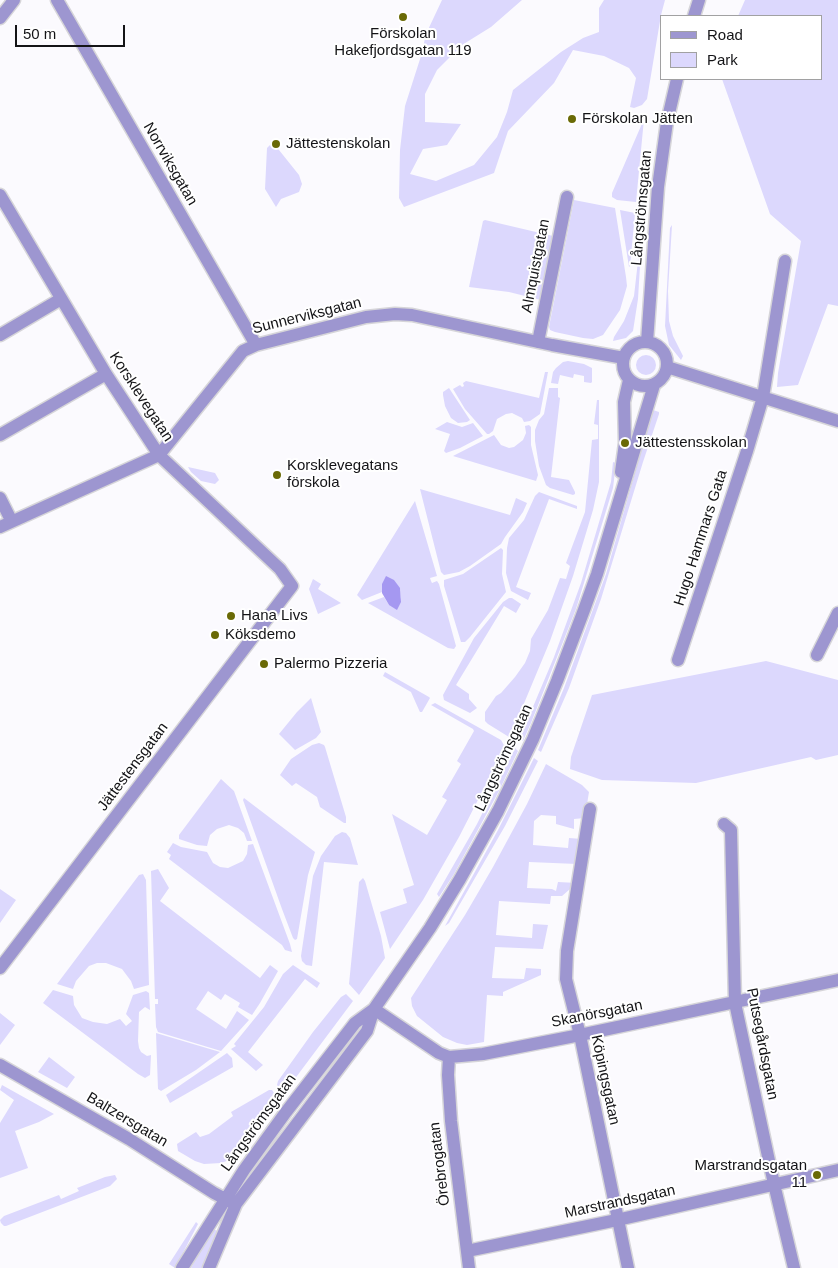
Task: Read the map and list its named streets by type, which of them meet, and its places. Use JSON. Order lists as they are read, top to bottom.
{
  "streets": {
    "street": [
      "Norrviksgatan",
      "Långströmsgatan",
      "Almquistgatan",
      "Sunnerviksgatan",
      "Korsklevegatan",
      "Hugo Hammars Gata",
      "Jättestensgatan",
      "Skanörsgatan",
      "Putsegårdsgatan",
      "Köpingsgatan",
      "Baltzersgatan",
      "Örebrogatan",
      "Marstrandsgatan"
    ]
  },
  "crossings": [
    ["Norrviksgatan", "Sunnerviksgatan"],
    ["Långströmsgatan", "Sunnerviksgatan"],
    ["Långströmsgatan", "Baltzersgatan"],
    ["Almquistgatan", "Sunnerviksgatan"],
    ["Sunnerviksgatan", "Korsklevegatan"],
    ["Korsklevegatan", "Jättestensgatan"],
    ["Skanörsgatan", "Putsegårdsgatan"],
    ["Skanörsgatan", "Köpingsgatan"],
    ["Skanörsgatan", "Örebrogatan"],
    ["Putsegårdsgatan", "Marstrandsgatan"],
    ["Köpingsgatan", "Marstrandsgatan"],
    ["Örebrogatan", "Marstrandsgatan"]
  ],
  "places": [
    "Förskolan Hakefjordsgatan 119",
    "Förskolan Jätten",
    "Jättestenskolan",
    "Jättestensskolan",
    "Korsklevegatans förskola",
    "Hana Livs",
    "Köksdemo",
    "Palermo Pizzeria",
    "Marstrandsgatan 11"
  ],
  "legend": ["Road", "Park"],
  "scale_bar": "50 m"
}
